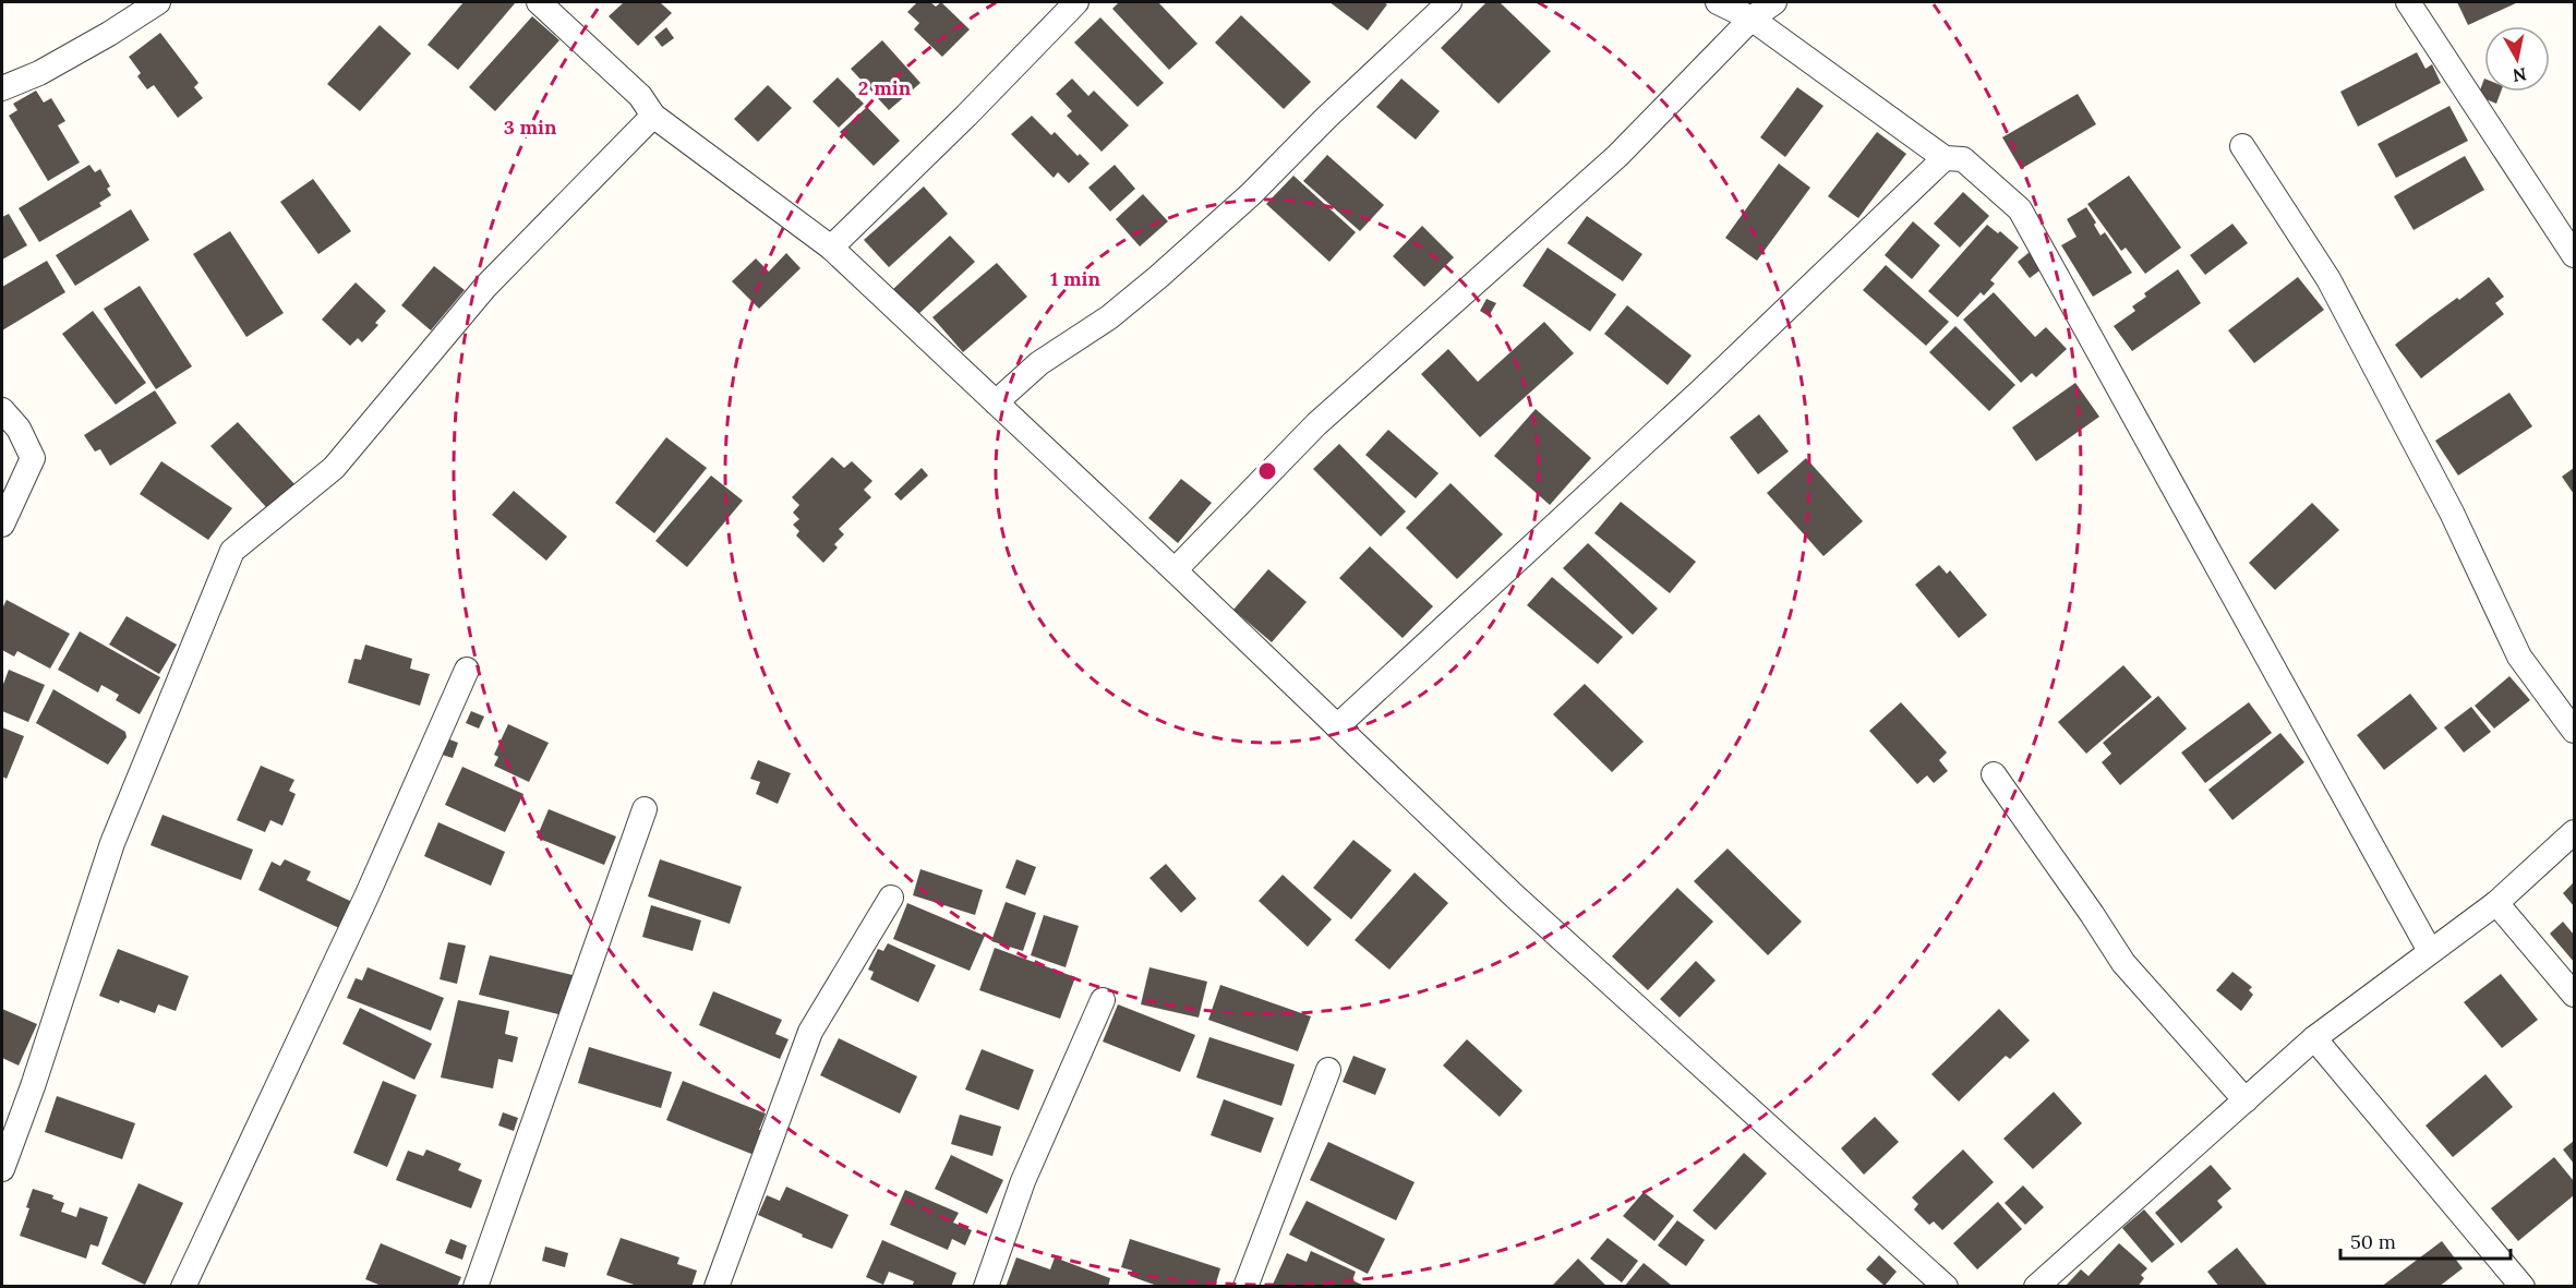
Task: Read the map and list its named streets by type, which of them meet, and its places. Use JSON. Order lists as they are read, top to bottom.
{
  "scale_bar": "50 m",
  "north": "bottom",
  "rings": ["2 min", "3 min", "1 min"]
}
